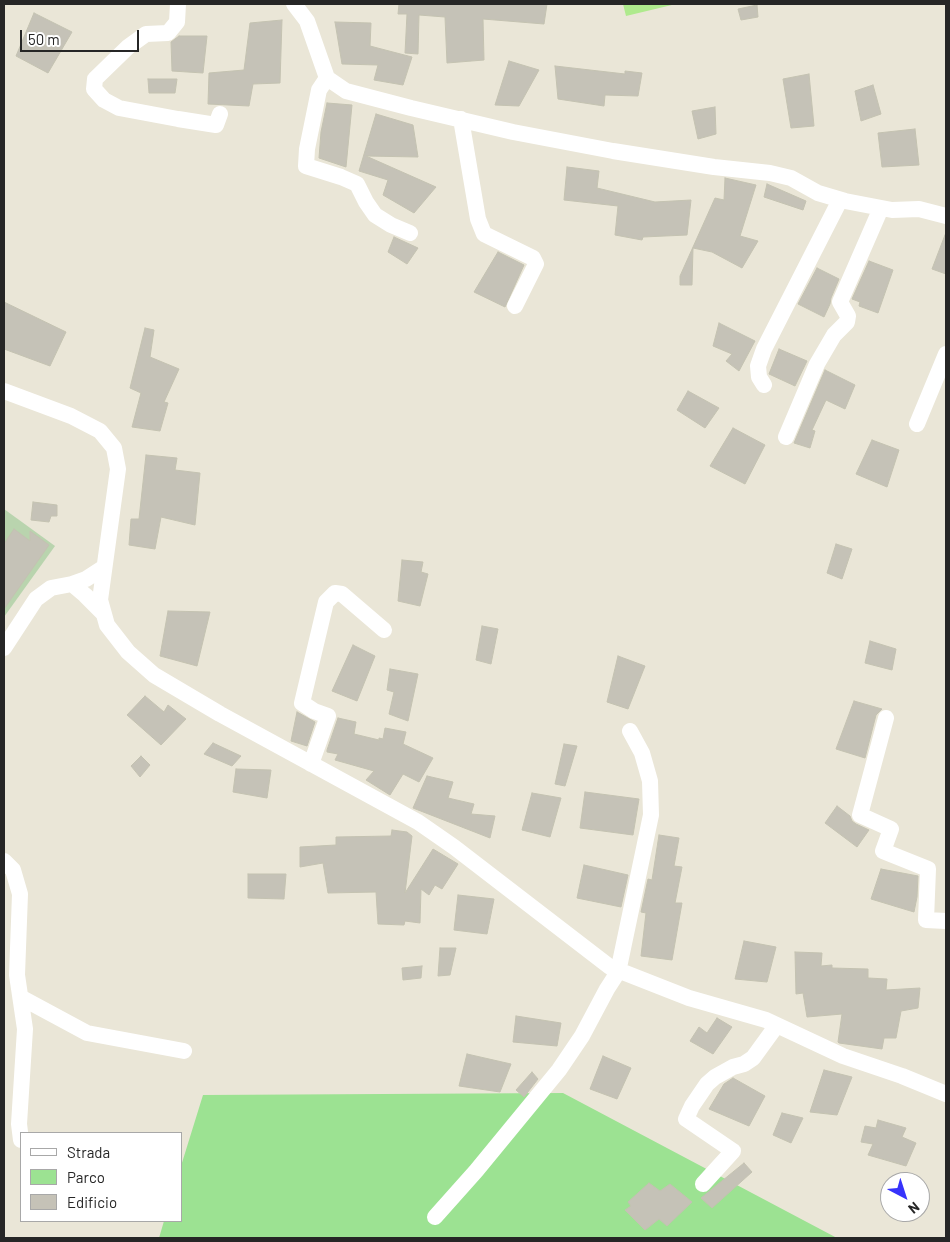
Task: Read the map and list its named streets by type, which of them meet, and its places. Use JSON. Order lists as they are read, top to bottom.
{
  "legend": ["Strada", "Parco", "Edificio"],
  "scale_bar": "50 m",
  "north": "bottom right"
}
